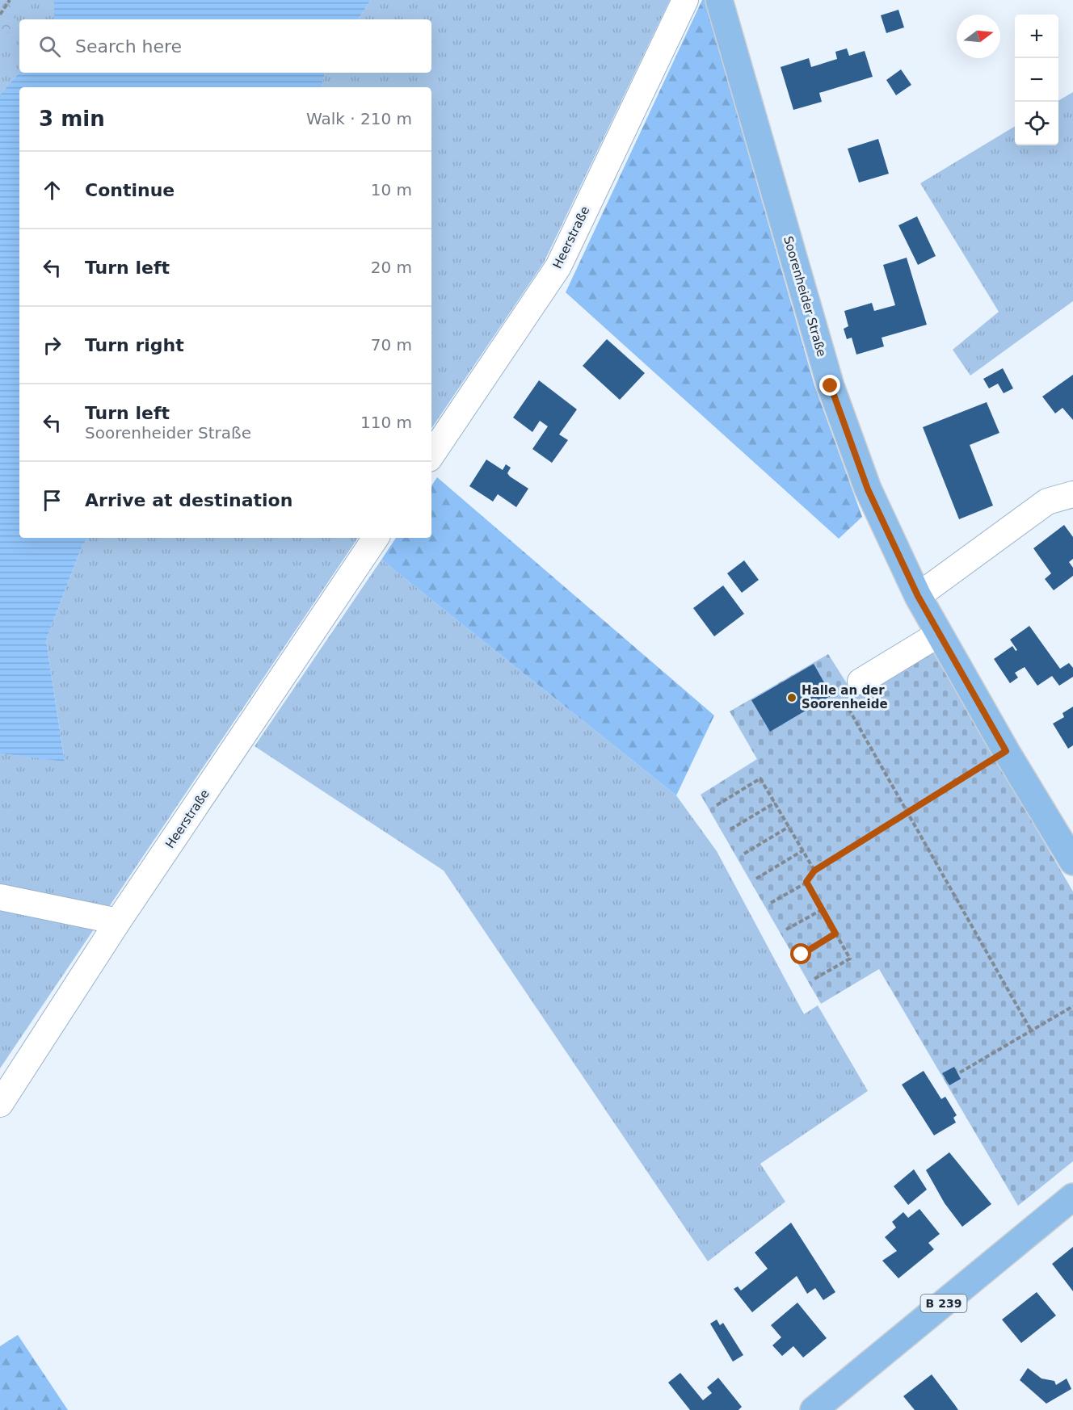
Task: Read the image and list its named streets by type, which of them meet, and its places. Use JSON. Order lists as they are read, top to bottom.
{
  "streets": {
    "main road": ["Soorenheider Straße", "B 239"],
    "street": ["Heerstraße"]
  },
  "places": ["Halle an der Soorenheide"],
  "north": "right",
  "page": {
    "map_buttons": ["+", "−"],
    "search": "Search here",
    "heading": ["3 min", "Walk · 210 m"],
    "list": [
      ["Continue", "10 m"],
      ["Turn left", "20 m"],
      ["Turn right", "70 m"],
      ["Turn left", "Soorenheider Straße", "110 m"],
      "Arrive at destination"
    ]
  }
}
